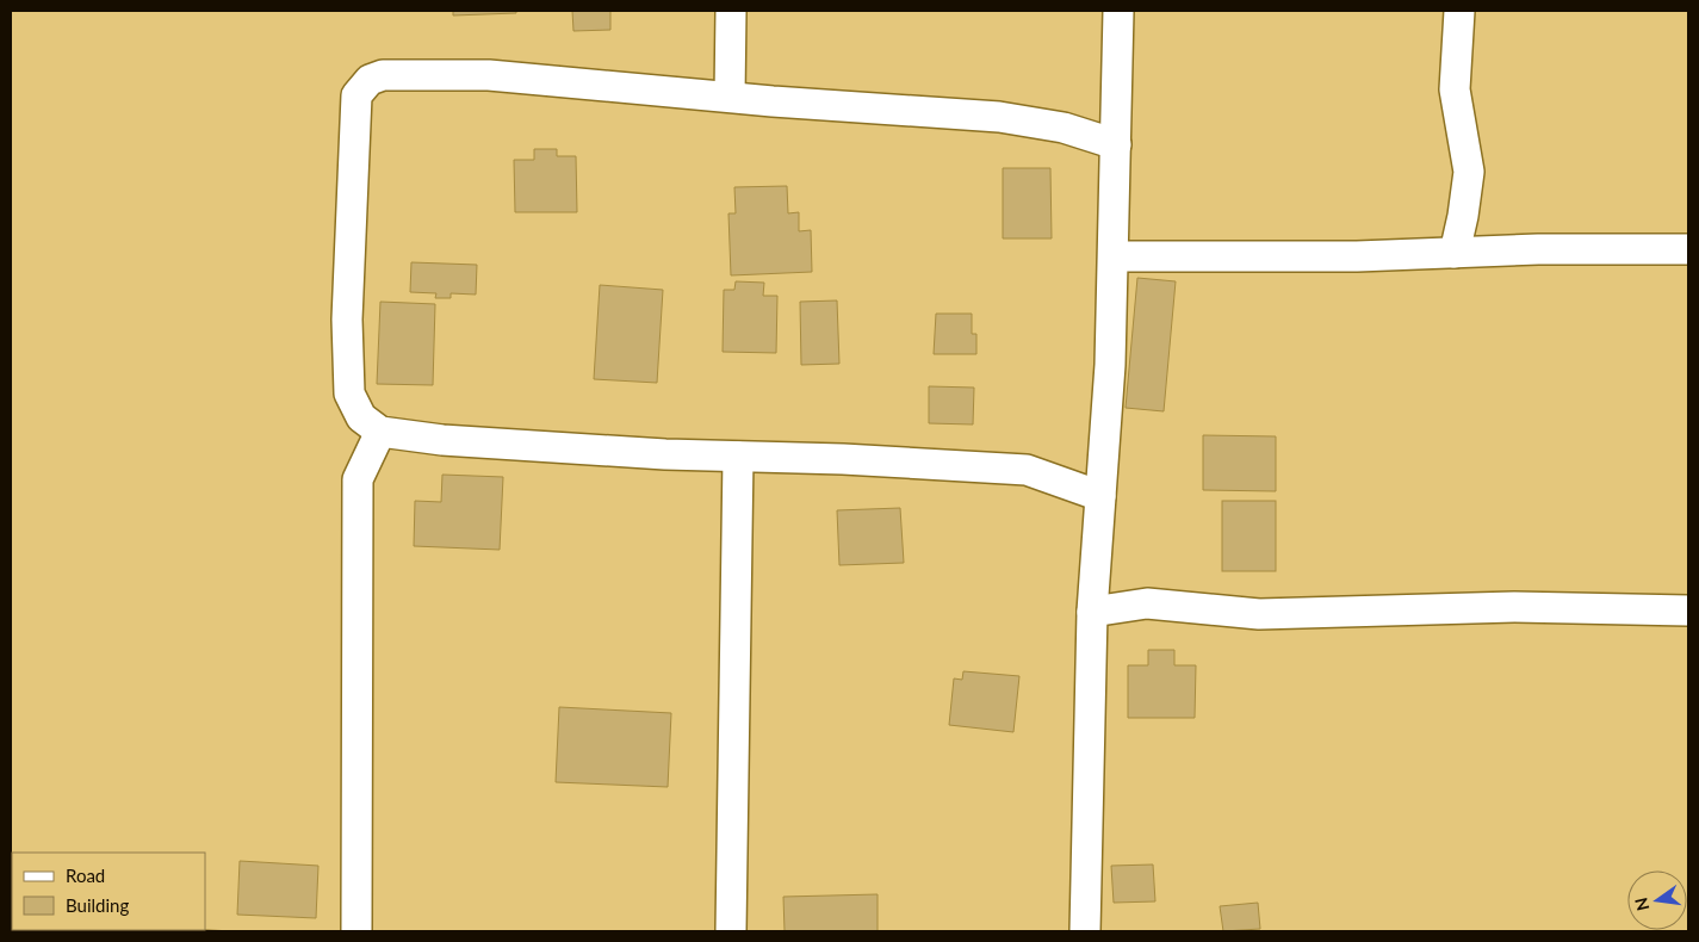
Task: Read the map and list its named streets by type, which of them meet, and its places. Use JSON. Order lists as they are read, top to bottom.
{
  "legend": ["Road", "Building"],
  "north": "left"
}
